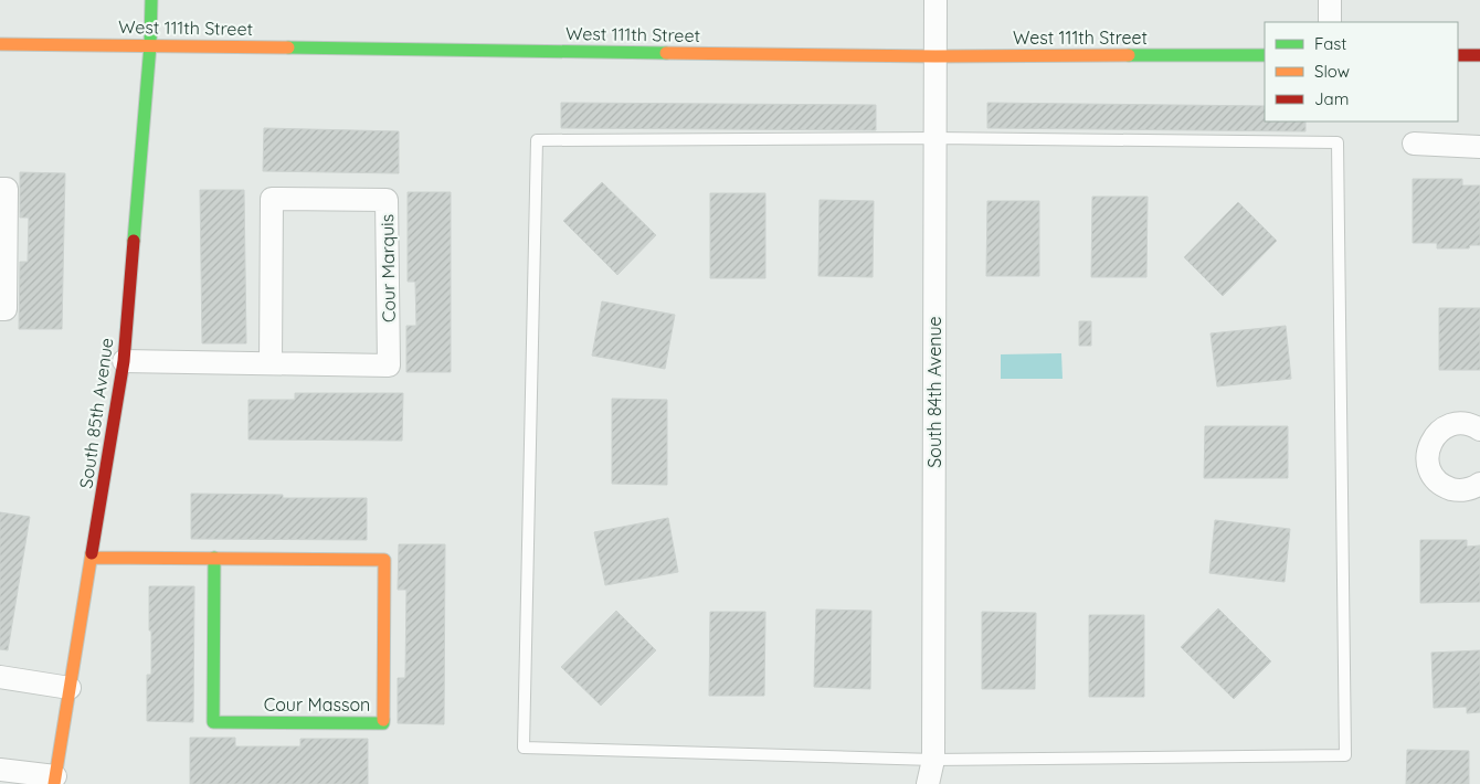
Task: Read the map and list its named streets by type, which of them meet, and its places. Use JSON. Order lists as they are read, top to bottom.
{
  "streets": {
    "street": [
      "West 111th Street",
      "Cour Marquis",
      "South 84th Avenue",
      "South 85th Avenue",
      "Cour Masson"
    ]
  },
  "crossings": [
    ["West 111th Street", "South 84th Avenue"],
    ["West 111th Street", "South 85th Avenue"],
    ["Cour Marquis", "South 85th Avenue"],
    ["South 85th Avenue", "Cour Masson"]
  ],
  "legend": ["Fast", "Slow", "Jam"]
}
